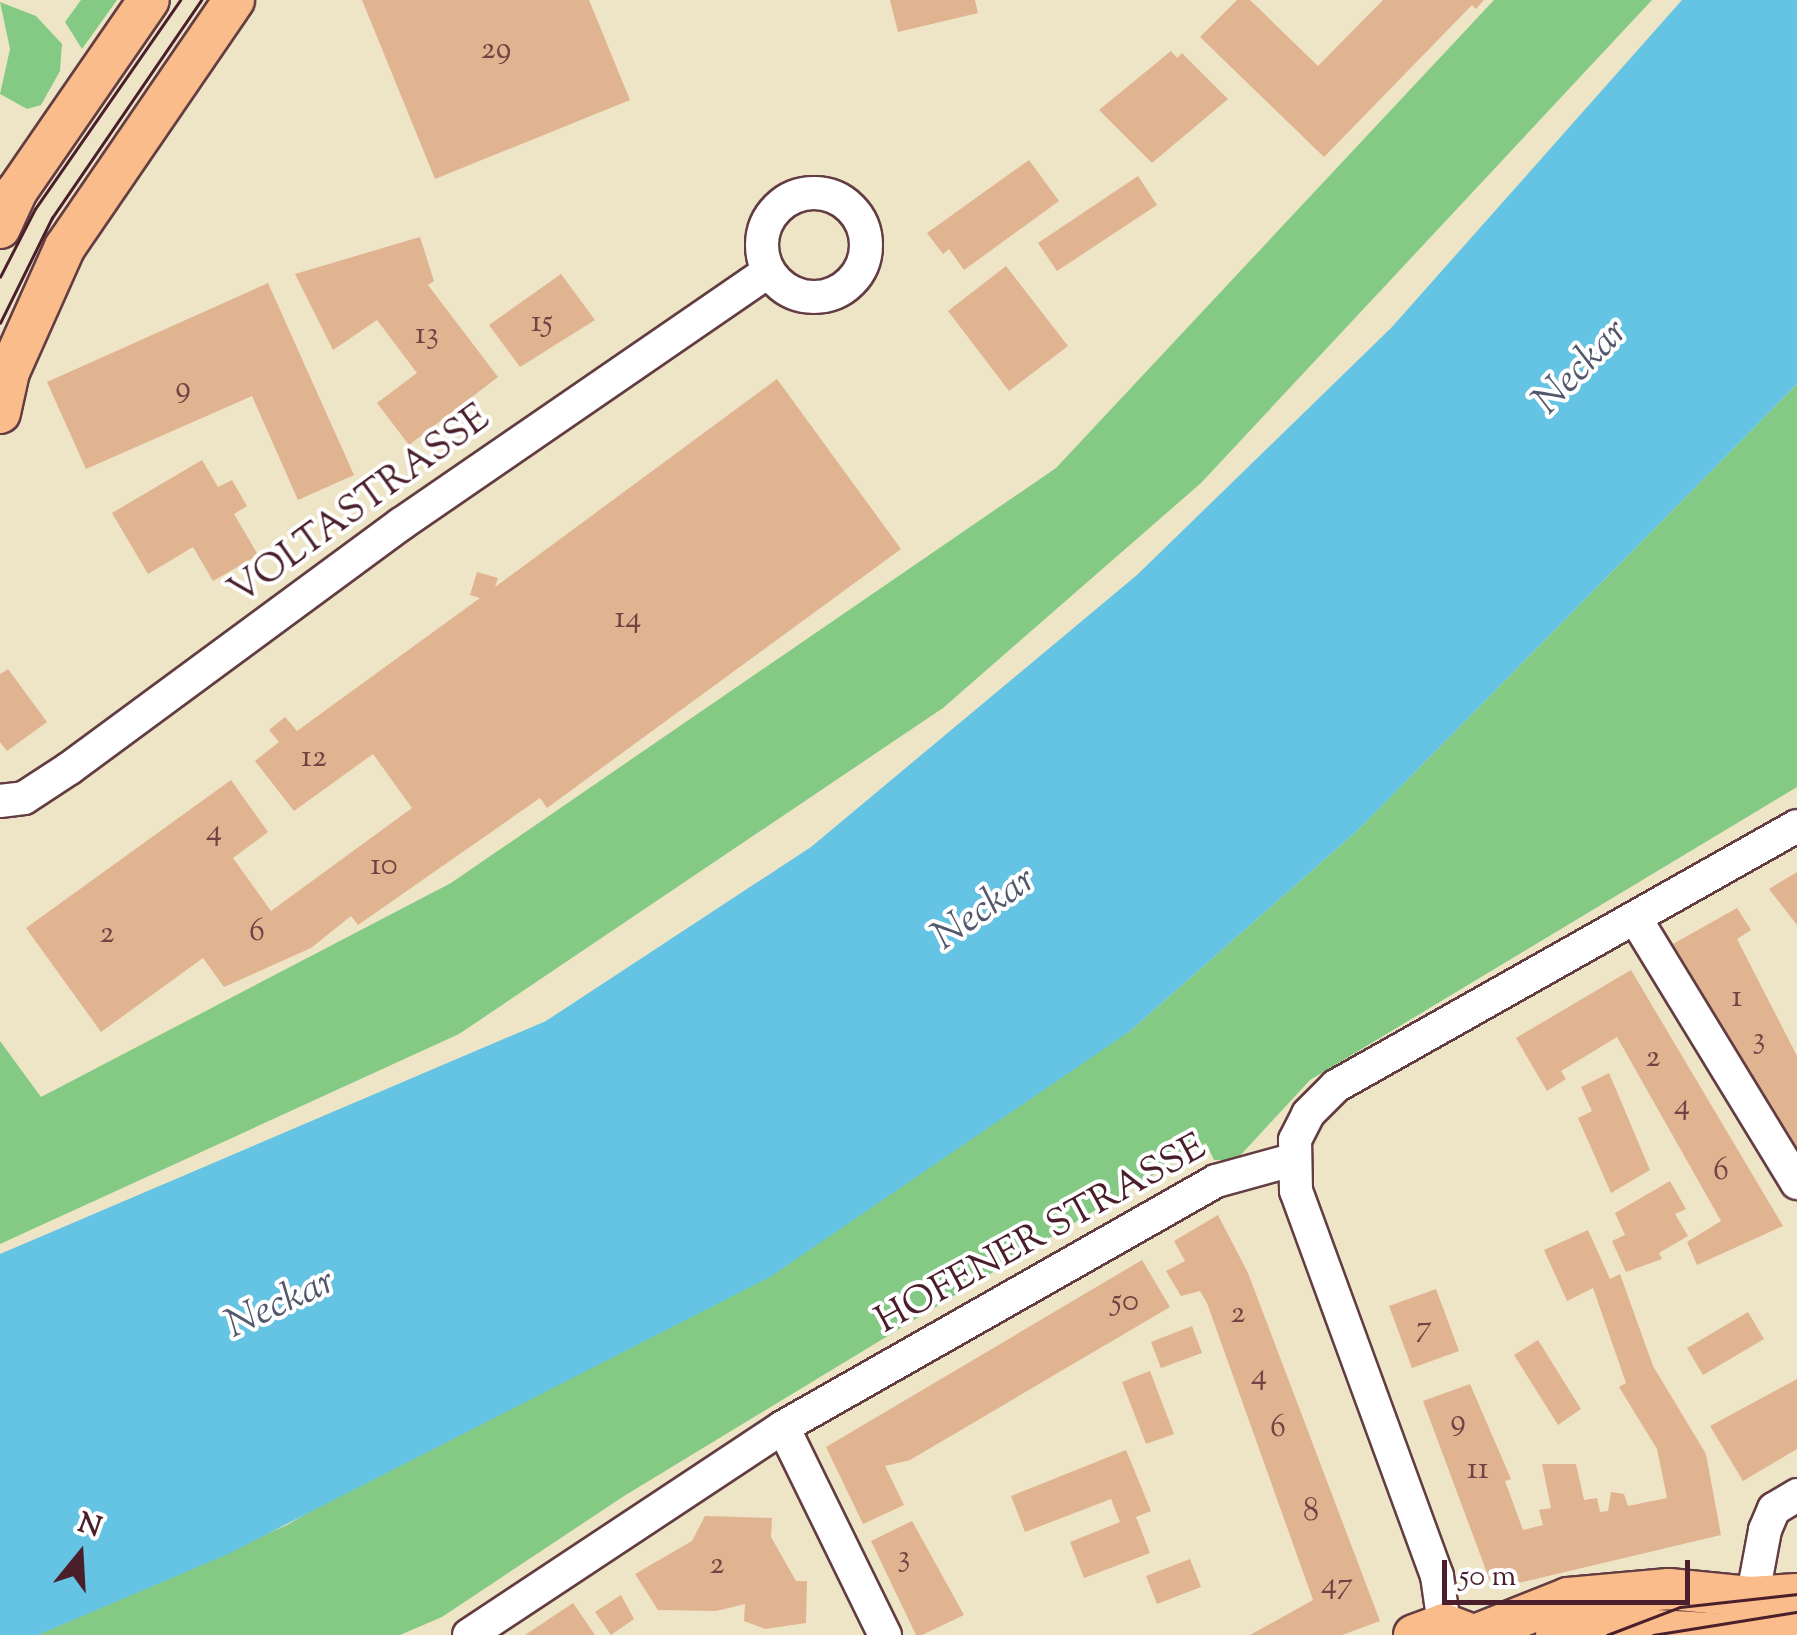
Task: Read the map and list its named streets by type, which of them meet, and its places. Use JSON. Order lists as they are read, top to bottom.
{
  "streets": {
    "street": ["VOLTASTRASSE", "HOFENER STRASSE"]
  },
  "water": ["Neckar"],
  "house_numbers": [
    "29",
    "15",
    "13",
    "9",
    "14",
    "12",
    "4",
    "10",
    "6",
    "2",
    "1",
    "3",
    "2",
    "4",
    "6",
    "50",
    "2",
    "7",
    "4",
    "9",
    "6",
    "11",
    "8",
    "3",
    "2",
    "47"
  ],
  "scale_bar": "50 m",
  "north": "top"
}
